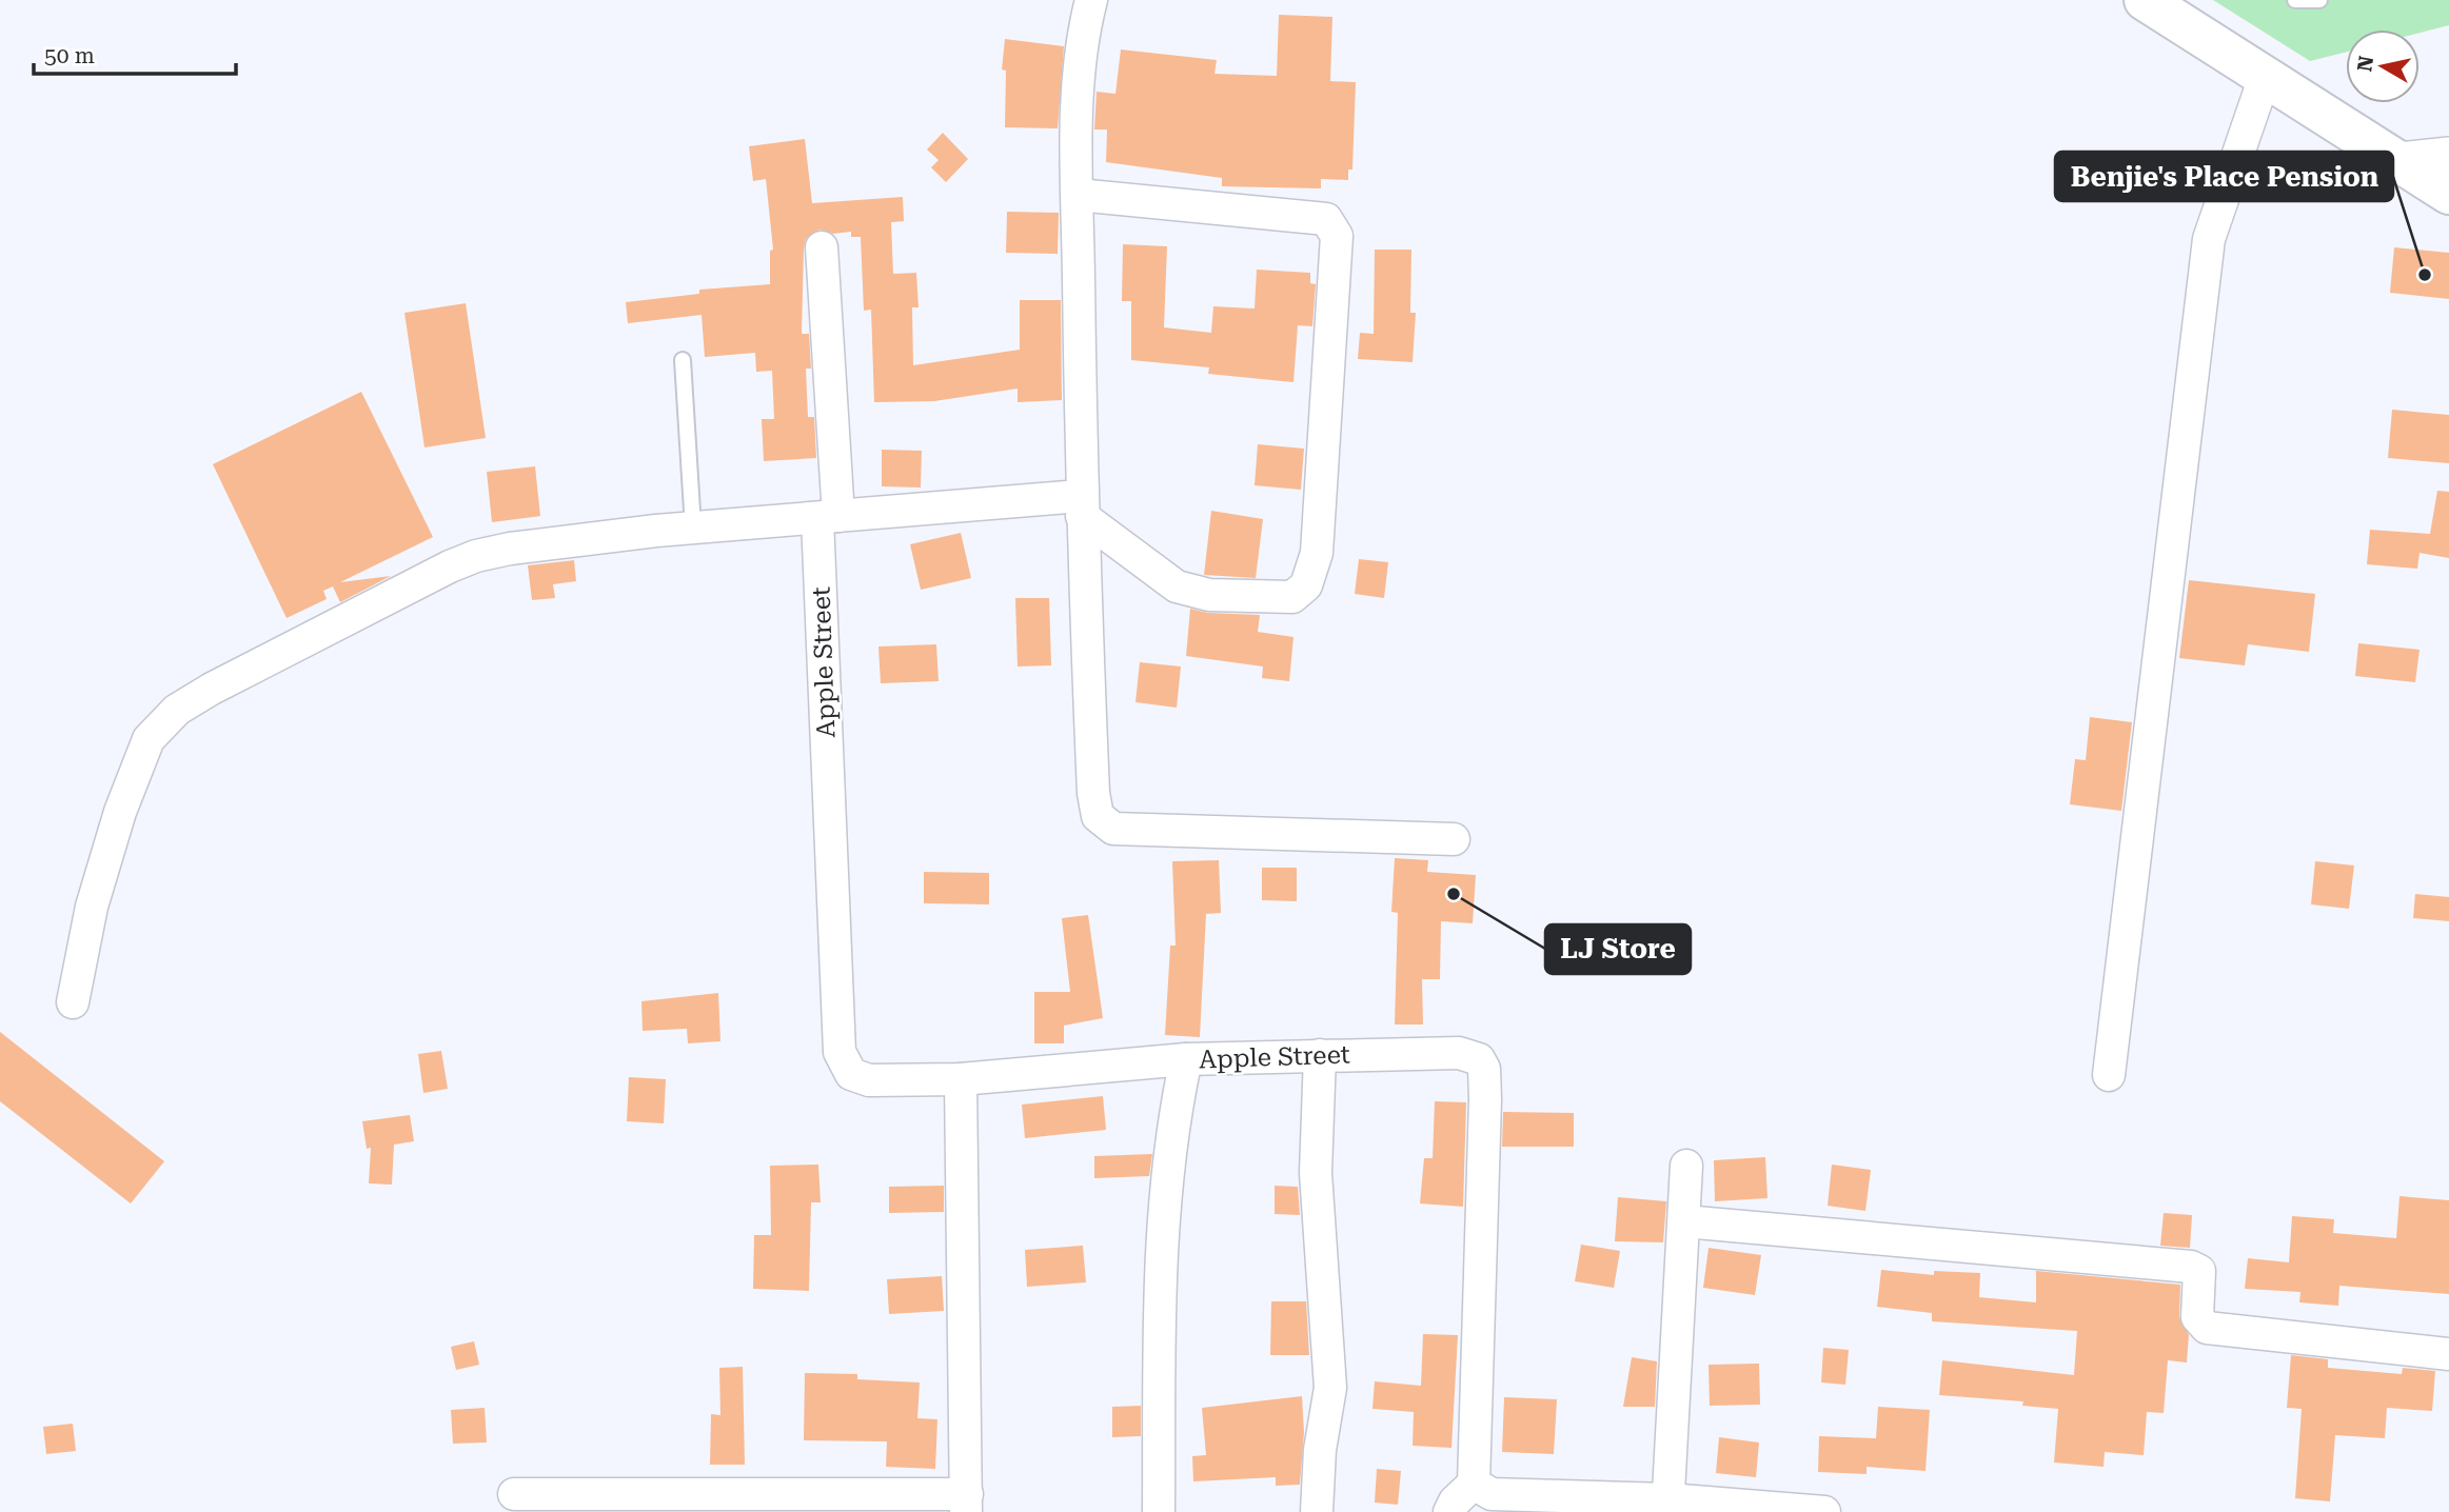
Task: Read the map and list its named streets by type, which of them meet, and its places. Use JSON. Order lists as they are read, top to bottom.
{
  "streets": {
    "street": ["Apple Street"]
  },
  "places": ["Benjie's Place Pension", "LJ Store"],
  "scale_bar": "50 m",
  "north": "left"
}
